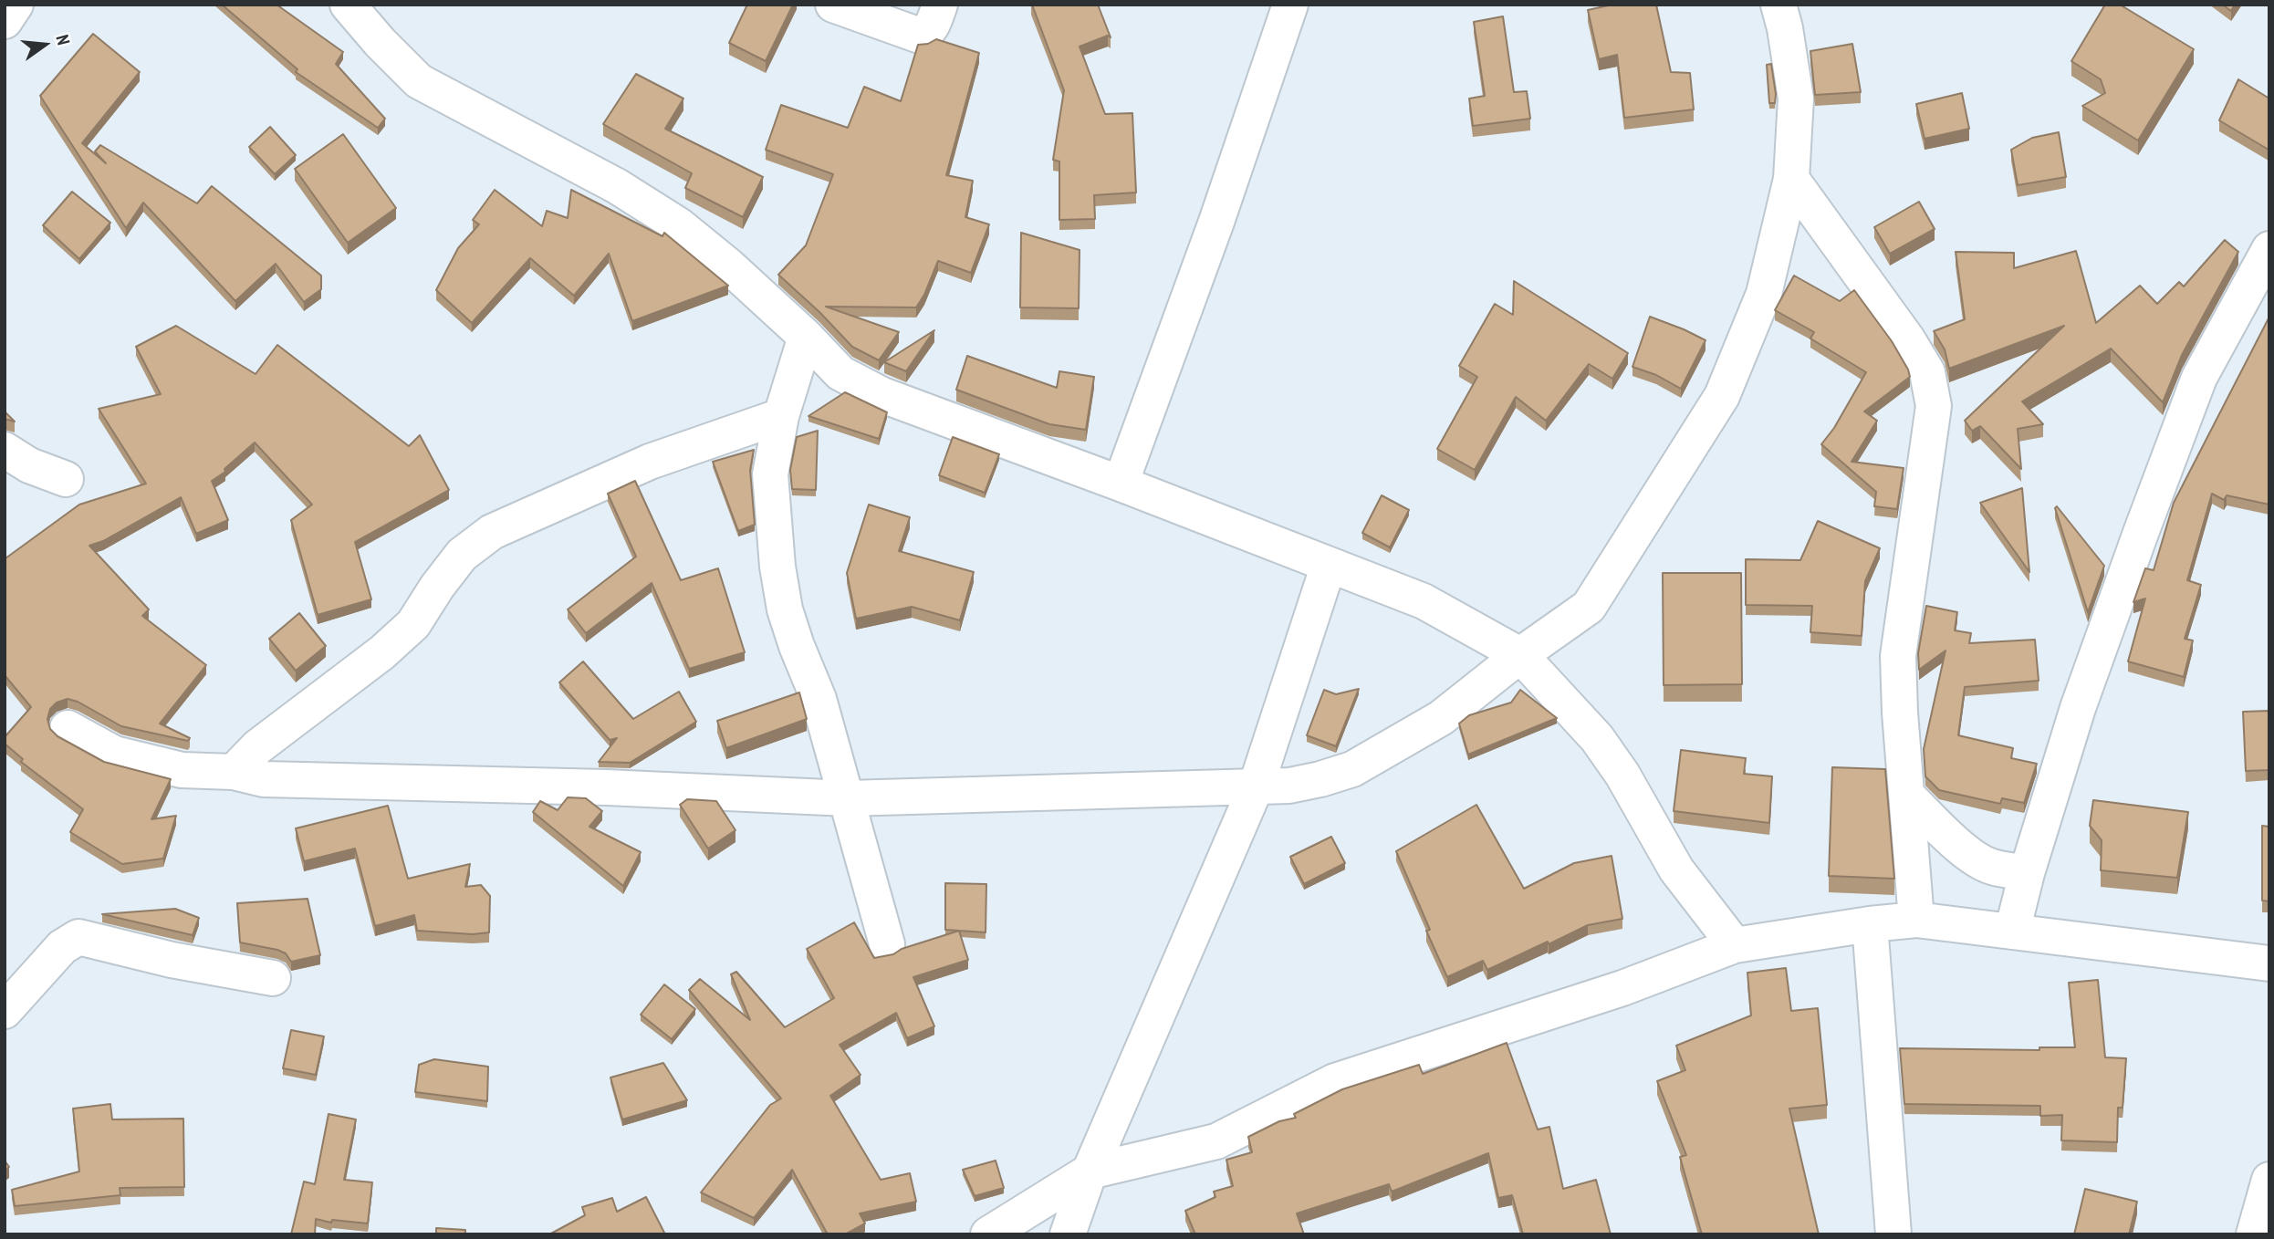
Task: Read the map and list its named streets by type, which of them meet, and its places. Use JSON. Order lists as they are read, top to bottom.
{
  "north": "right"
}
